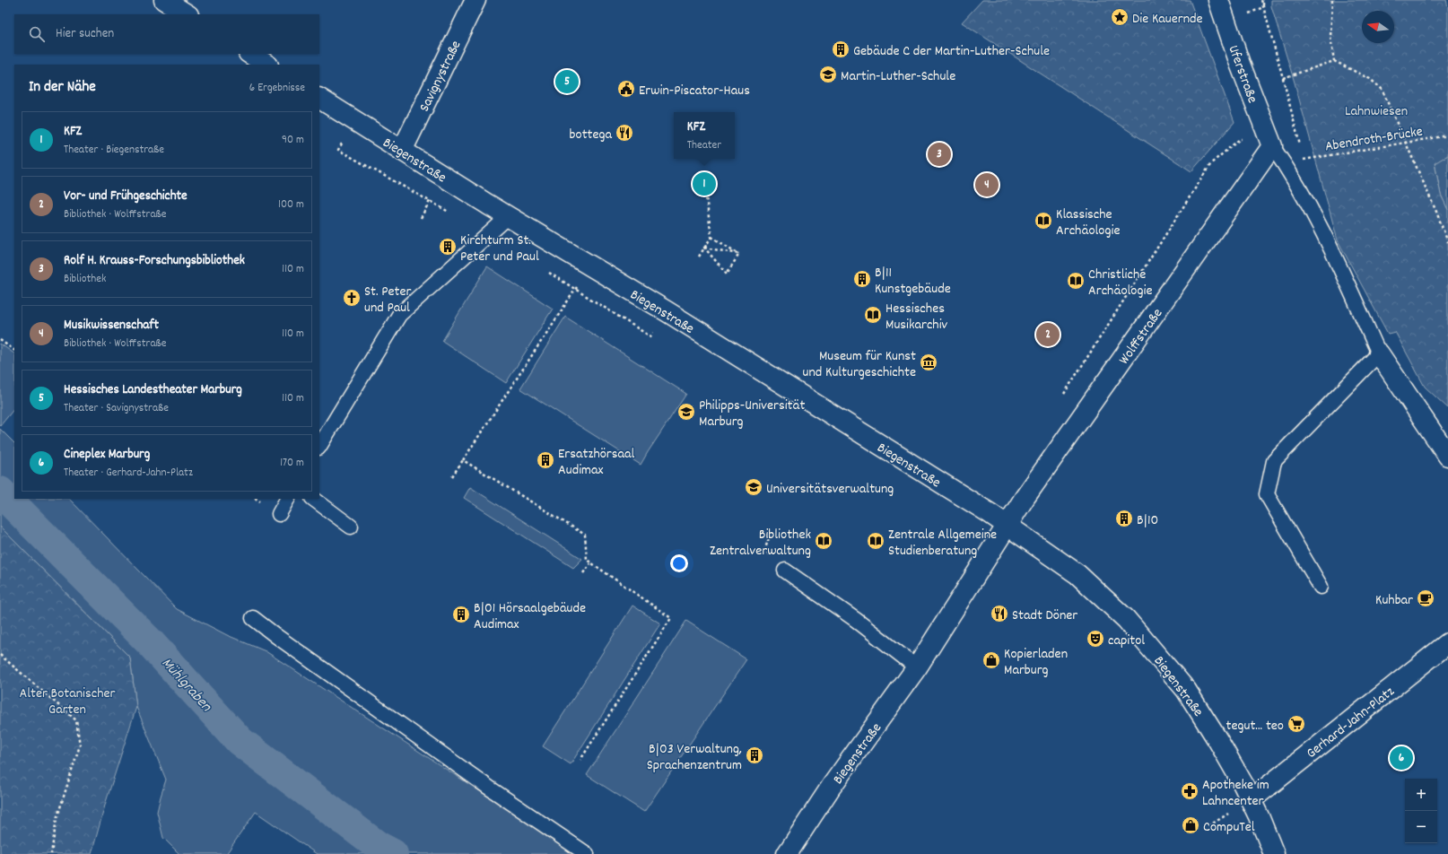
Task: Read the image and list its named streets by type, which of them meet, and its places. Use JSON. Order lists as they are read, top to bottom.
{
  "streets": {
    "street": [
      "Uferstraße",
      "Savignystraße",
      "Biegenstraße",
      "Wolffstraße",
      "Gerhard-Jahn-Platz"
    ],
    "path": ["Abendroth-Brücke"]
  },
  "crossings": [
    ["Uferstraße", "Wolffstraße"],
    ["Savignystraße", "Biegenstraße"],
    ["Biegenstraße", "Wolffstraße"],
    ["Biegenstraße", "Gerhard-Jahn-Platz"]
  ],
  "water": ["Mühlgraben"],
  "parks": ["Lahnwiesen", "Alter Botanischer Garten"],
  "places": {
    "place": ["Die Kauernde"],
    "building": [
      "Gebäude C der Martin-Luther-Schule",
      "Kirchturm St. Peter und Paul",
      "B|11 Kunstgebäude",
      "Ersatzhörsaal Audimax",
      "B|10",
      "B|01 Hörsaalgebäude Audimax",
      "B|03 Verwaltung, Sprachenzentrum"
    ],
    "school or university": ["Martin-Luther-Schule", "Philipps-Universität Marburg", "Universitätsverwaltung"],
    "public building": ["Erwin-Piscator-Haus"],
    "restaurant": ["bottega", "Stadt Döner"],
    "library": [
      "Klassische Archäologie",
      "Christliche Archäologie",
      "Hessisches Musikarchiv",
      "Bibliothek Zentralverwaltung",
      "Zentrale Allgemeine Studienberatung"
    ],
    "church": ["St. Peter und Paul"],
    "museum": ["Museum für Kunst und Kulturgeschichte"],
    "cafe": ["Kuhbar"],
    "theatre": ["capitol"],
    "shop": ["Kopierladen Marburg", "CompuTel"],
    "supermarket": ["tegut... teo"],
    "pharmacy": ["Apotheke im Lahncenter"]
  },
  "north": "left",
  "page": {
    "search": "Hier suchen",
    "heading": ["In der Nähe", "6 Ergebnisse"],
    "pins": [
      "5",
      "3",
      "1",
      "4",
      "2",
      "6"
    ],
    "list": [
      {
        "mark": "1",
        "name": "KFZ",
        "note": "Theater · Biegenstraße",
        "value": "90 m"
      },
      {
        "mark": "2",
        "name": "Vor- und Frühgeschichte",
        "note": "Bibliothek · Wolffstraße",
        "value": "100 m"
      },
      {
        "mark": "3",
        "name": "Rolf H. Krauss-Forschungsbibliothek",
        "note": "Bibliothek",
        "value": "110 m"
      },
      {
        "mark": "4",
        "name": "Musikwissenschaft",
        "note": "Bibliothek · Wolffstraße",
        "value": "110 m"
      },
      {
        "mark": "5",
        "name": "Hessisches Landestheater Marburg",
        "note": "Theater · Savignystraße",
        "value": "110 m"
      },
      {
        "mark": "6",
        "name": "Cineplex Marburg",
        "note": "Theater · Gerhard-Jahn-Platz",
        "value": "170 m"
      }
    ],
    "popup": ["KFZ", "Theater"],
    "map_buttons": ["+", "−"]
  }
}
